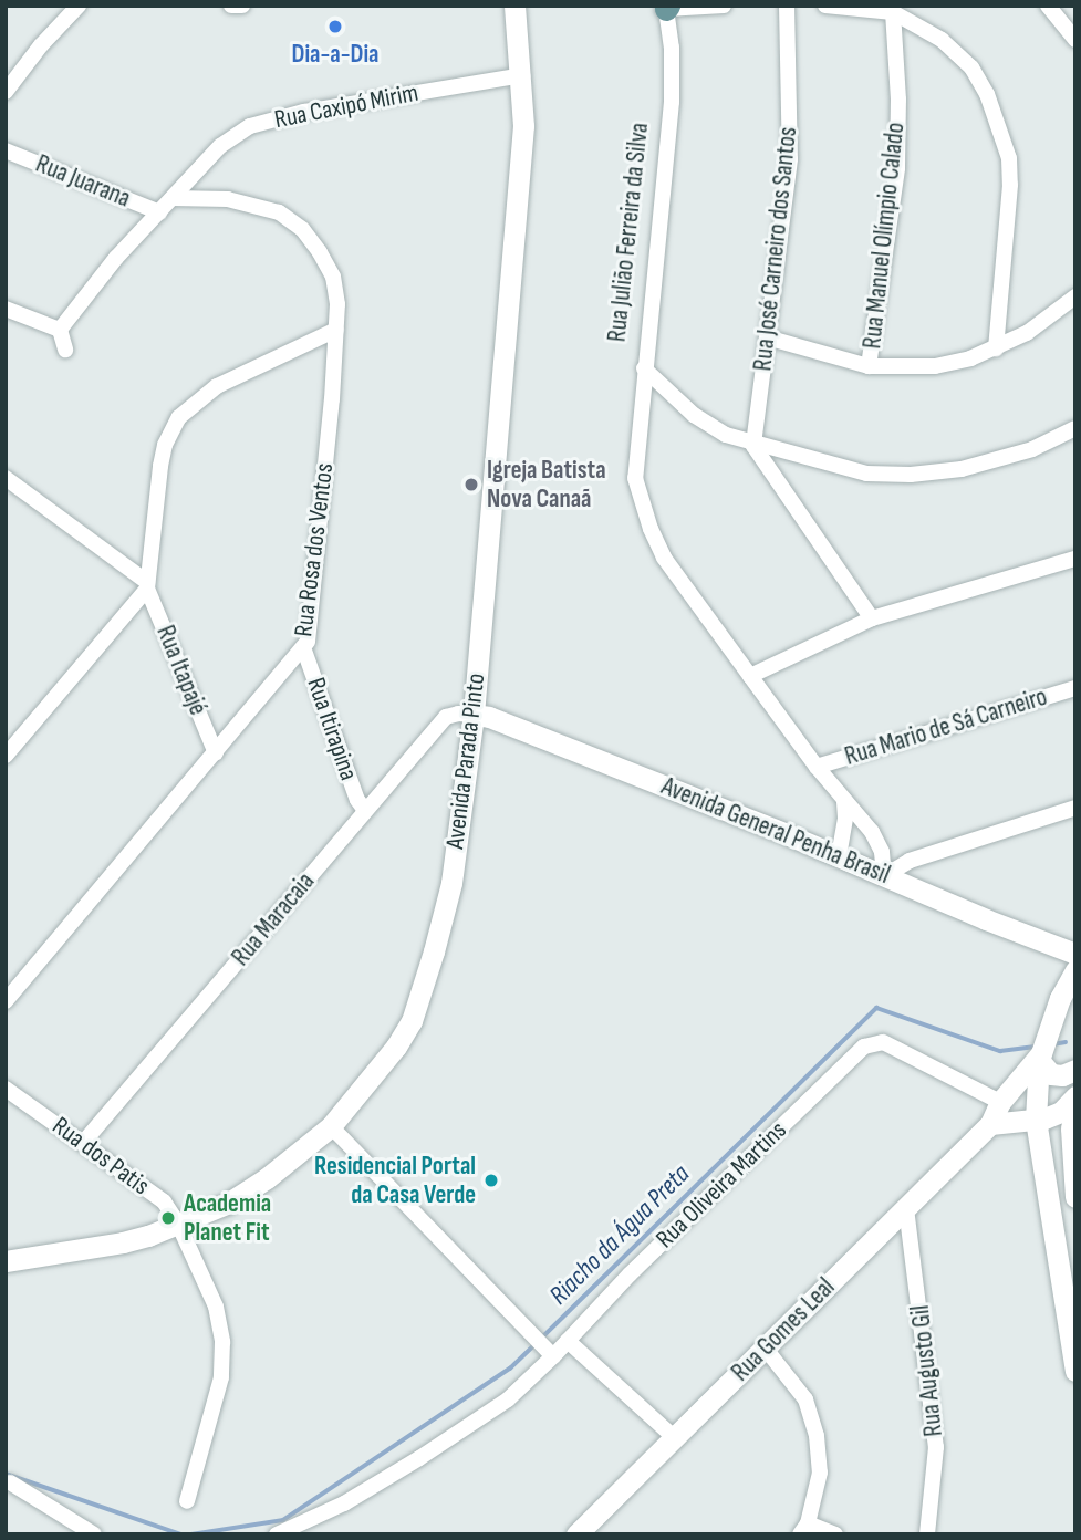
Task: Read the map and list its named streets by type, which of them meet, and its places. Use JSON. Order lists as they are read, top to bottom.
{
  "streets": {
    "main road": ["Avenida Parada Pinto", "Avenida General Penha Brasil", "Rua Gomes Leal"],
    "street": [
      "Rua Caxipó Mirim",
      "Rua Juarana",
      "Rua Julião Ferreira da Silva",
      "Rua Manuel Olímpio Calado",
      "Rua José Carneiro dos Santos",
      "Rua Rosa dos Ventos",
      "Rua Itapajé",
      "Rua Mario de Sá Carneiro",
      "Rua Itirapina",
      "Rua Maracaia",
      "Rua dos Patis",
      "Rua Oliveira Martins",
      "Rua Augusto Gil"
    ]
  },
  "crossings": [
    ["Rua Caxipó Mirim", "Rua Juarana"],
    ["Rua Caxipó Mirim", "Rua Rosa dos Ventos"],
    ["Rua Caxipó Mirim", "Avenida Parada Pinto"],
    ["Rua Julião Ferreira da Silva", "Rua José Carneiro dos Santos"],
    ["Rua Rosa dos Ventos", "Rua Itapajé"],
    ["Rua Rosa dos Ventos", "Rua Itirapina"],
    ["Rua Itirapina", "Rua Maracaia"],
    ["Avenida Parada Pinto", "Avenida General Penha Brasil"],
    ["Avenida Parada Pinto", "Rua Maracaia"],
    ["Avenida Parada Pinto", "Rua dos Patis"],
    ["Avenida General Penha Brasil", "Rua Maracaia"],
    ["Rua Maracaia", "Rua dos Patis"],
    ["Rua Oliveira Martins", "Rua Gomes Leal"],
    ["Rua Gomes Leal", "Rua Augusto Gil"]
  ],
  "water": ["Riacho da Água Preta"],
  "places": [
    "Dia-a-Dia",
    "Igreja Batista Nova Canaã",
    "Residencial Portal da Casa Verde",
    "Academia Planet Fit"
  ]
}
